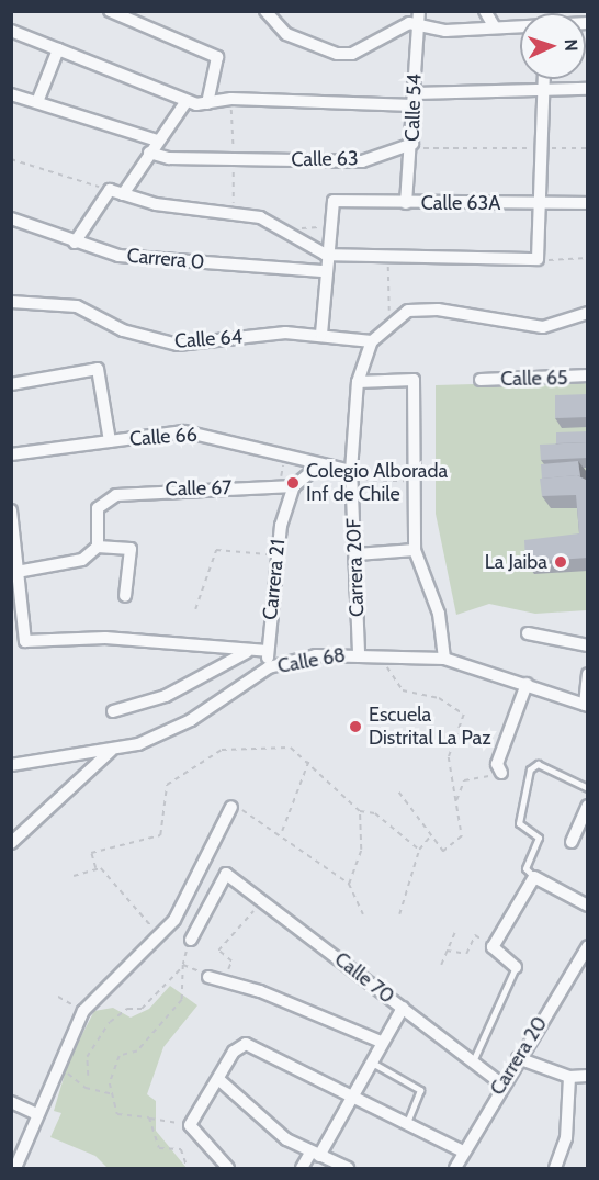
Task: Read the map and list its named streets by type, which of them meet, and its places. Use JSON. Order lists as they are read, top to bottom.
{
  "streets": {
    "street": [
      "Calle 54",
      "Calle 63",
      "Calle 63A",
      "Carrera 0",
      "Calle 64",
      "Calle 65",
      "Calle 66",
      "Calle 67",
      "Carrera 20F",
      "Carrera 21",
      "Calle 68",
      "Calle 70",
      "Carrera 20"
    ]
  },
  "crossings": [
    ["Calle 54", "Calle 63"],
    ["Calle 54", "Calle 63A"],
    ["Calle 64", "Carrera 20F"],
    ["Calle 66", "Carrera 20F"],
    ["Calle 67", "Carrera 21"],
    ["Carrera 20F", "Calle 68"],
    ["Carrera 21", "Calle 68"],
    ["Calle 70", "Carrera 20"]
  ],
  "places": ["Colegio Alborada Inf de Chile", "La Jaiba", "Escuela Distrital La Paz"],
  "north": "right"
}
